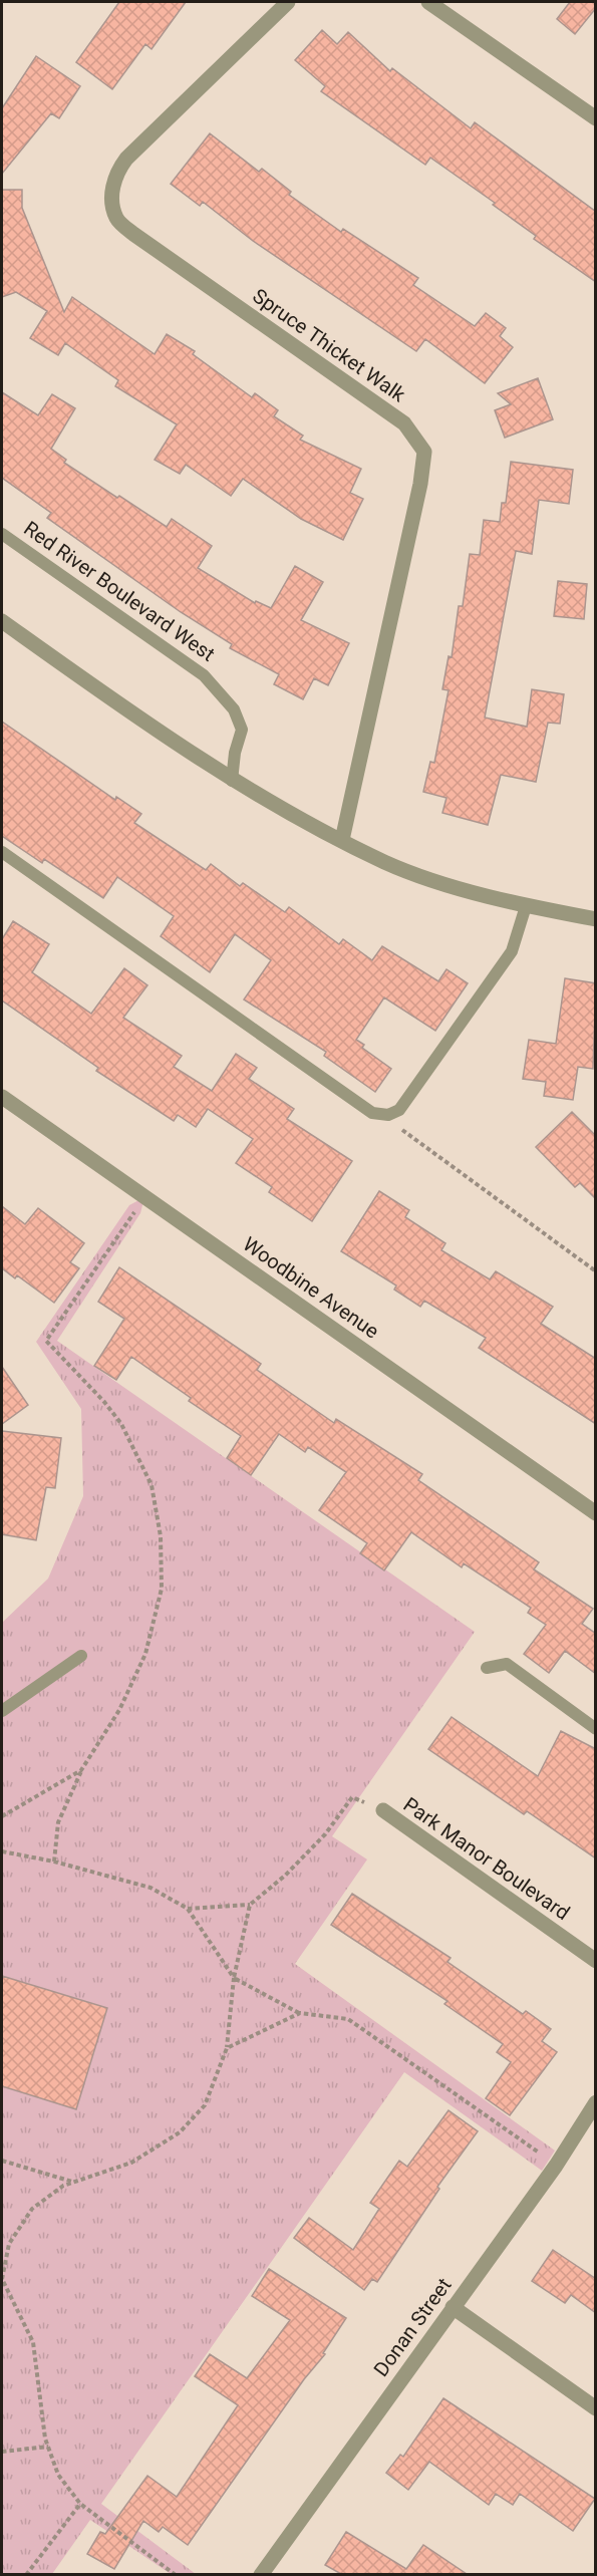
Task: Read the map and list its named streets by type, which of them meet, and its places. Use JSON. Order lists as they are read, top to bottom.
{
  "streets": {
    "street": [
      "Spruce Thicket Walk",
      "Woodbine Avenue",
      "Park Manor Boulevard",
      "Donan Street"
    ],
    "lane": ["Red River Boulevard West"]
  }
}
